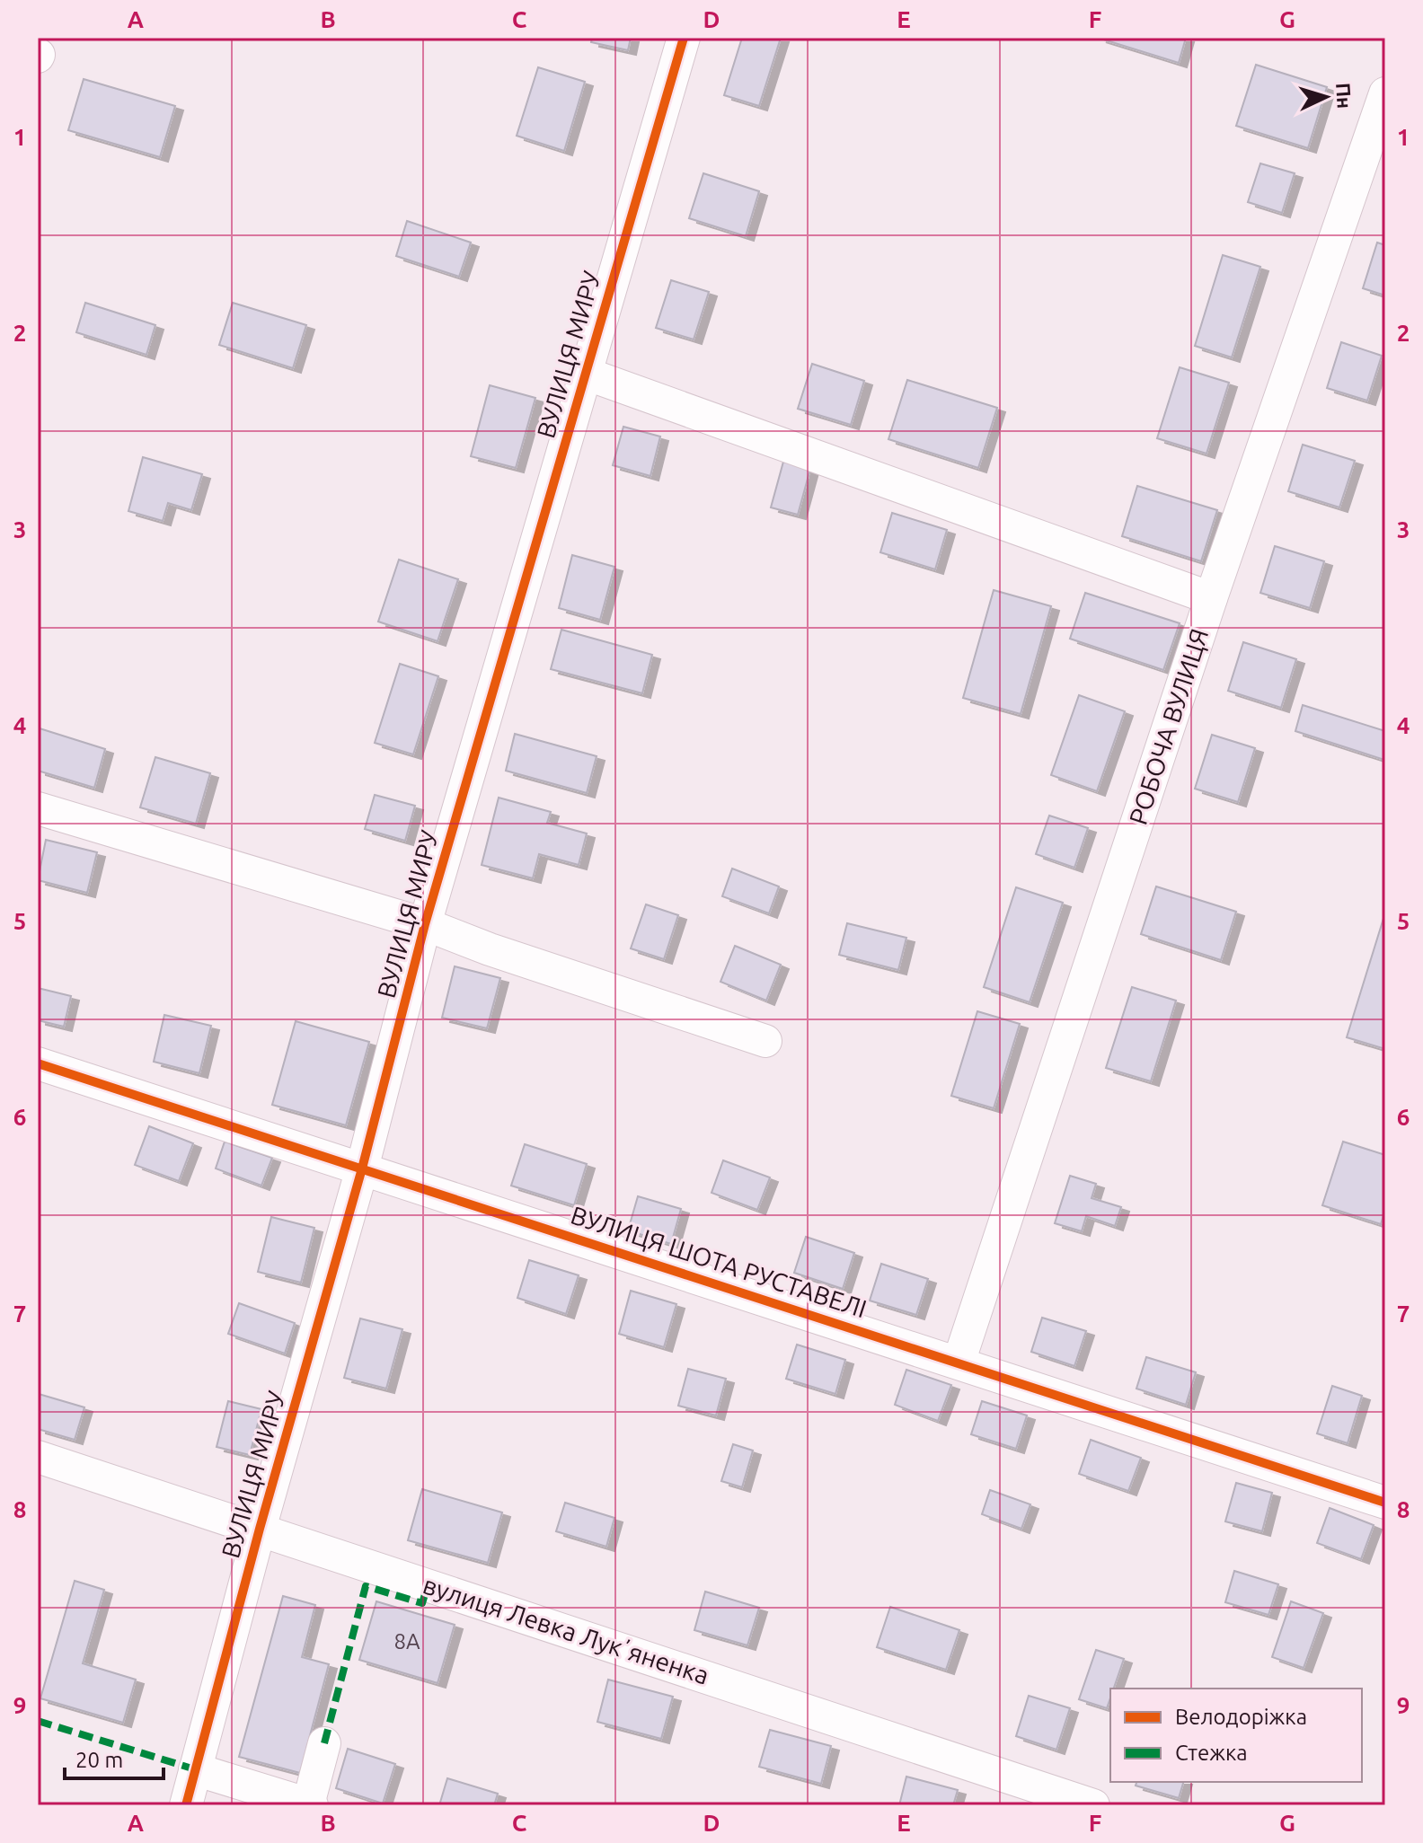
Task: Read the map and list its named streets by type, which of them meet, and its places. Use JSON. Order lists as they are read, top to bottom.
{
  "streets": {
    "street": [
      "ВУЛИЦЯ МИРУ",
      "РОБОЧА ВУЛИЦЯ",
      "ВУЛИЦЯ ШОТА РУСТАВЕЛІ",
      "вулиця Левка Лукʼяненка"
    ]
  },
  "crossings": [
    ["ВУЛИЦЯ МИРУ", "ВУЛИЦЯ ШОТА РУСТАВЕЛІ"],
    ["ВУЛИЦЯ МИРУ", "вулиця Левка Лукʼяненка"],
    ["РОБОЧА ВУЛИЦЯ", "ВУЛИЦЯ ШОТА РУСТАВЕЛІ"]
  ],
  "house_numbers": ["8А"],
  "legend": ["Велодоріжка", "Стежка"],
  "scale_bar": "20 m",
  "north": "right",
  "grid": {
    "columns": [
      "A",
      "B",
      "C",
      "D",
      "E",
      "F",
      "G"
    ],
    "rows": [
      "1",
      "2",
      "3",
      "4",
      "5",
      "6",
      "7",
      "8",
      "9"
    ]
  }
}
